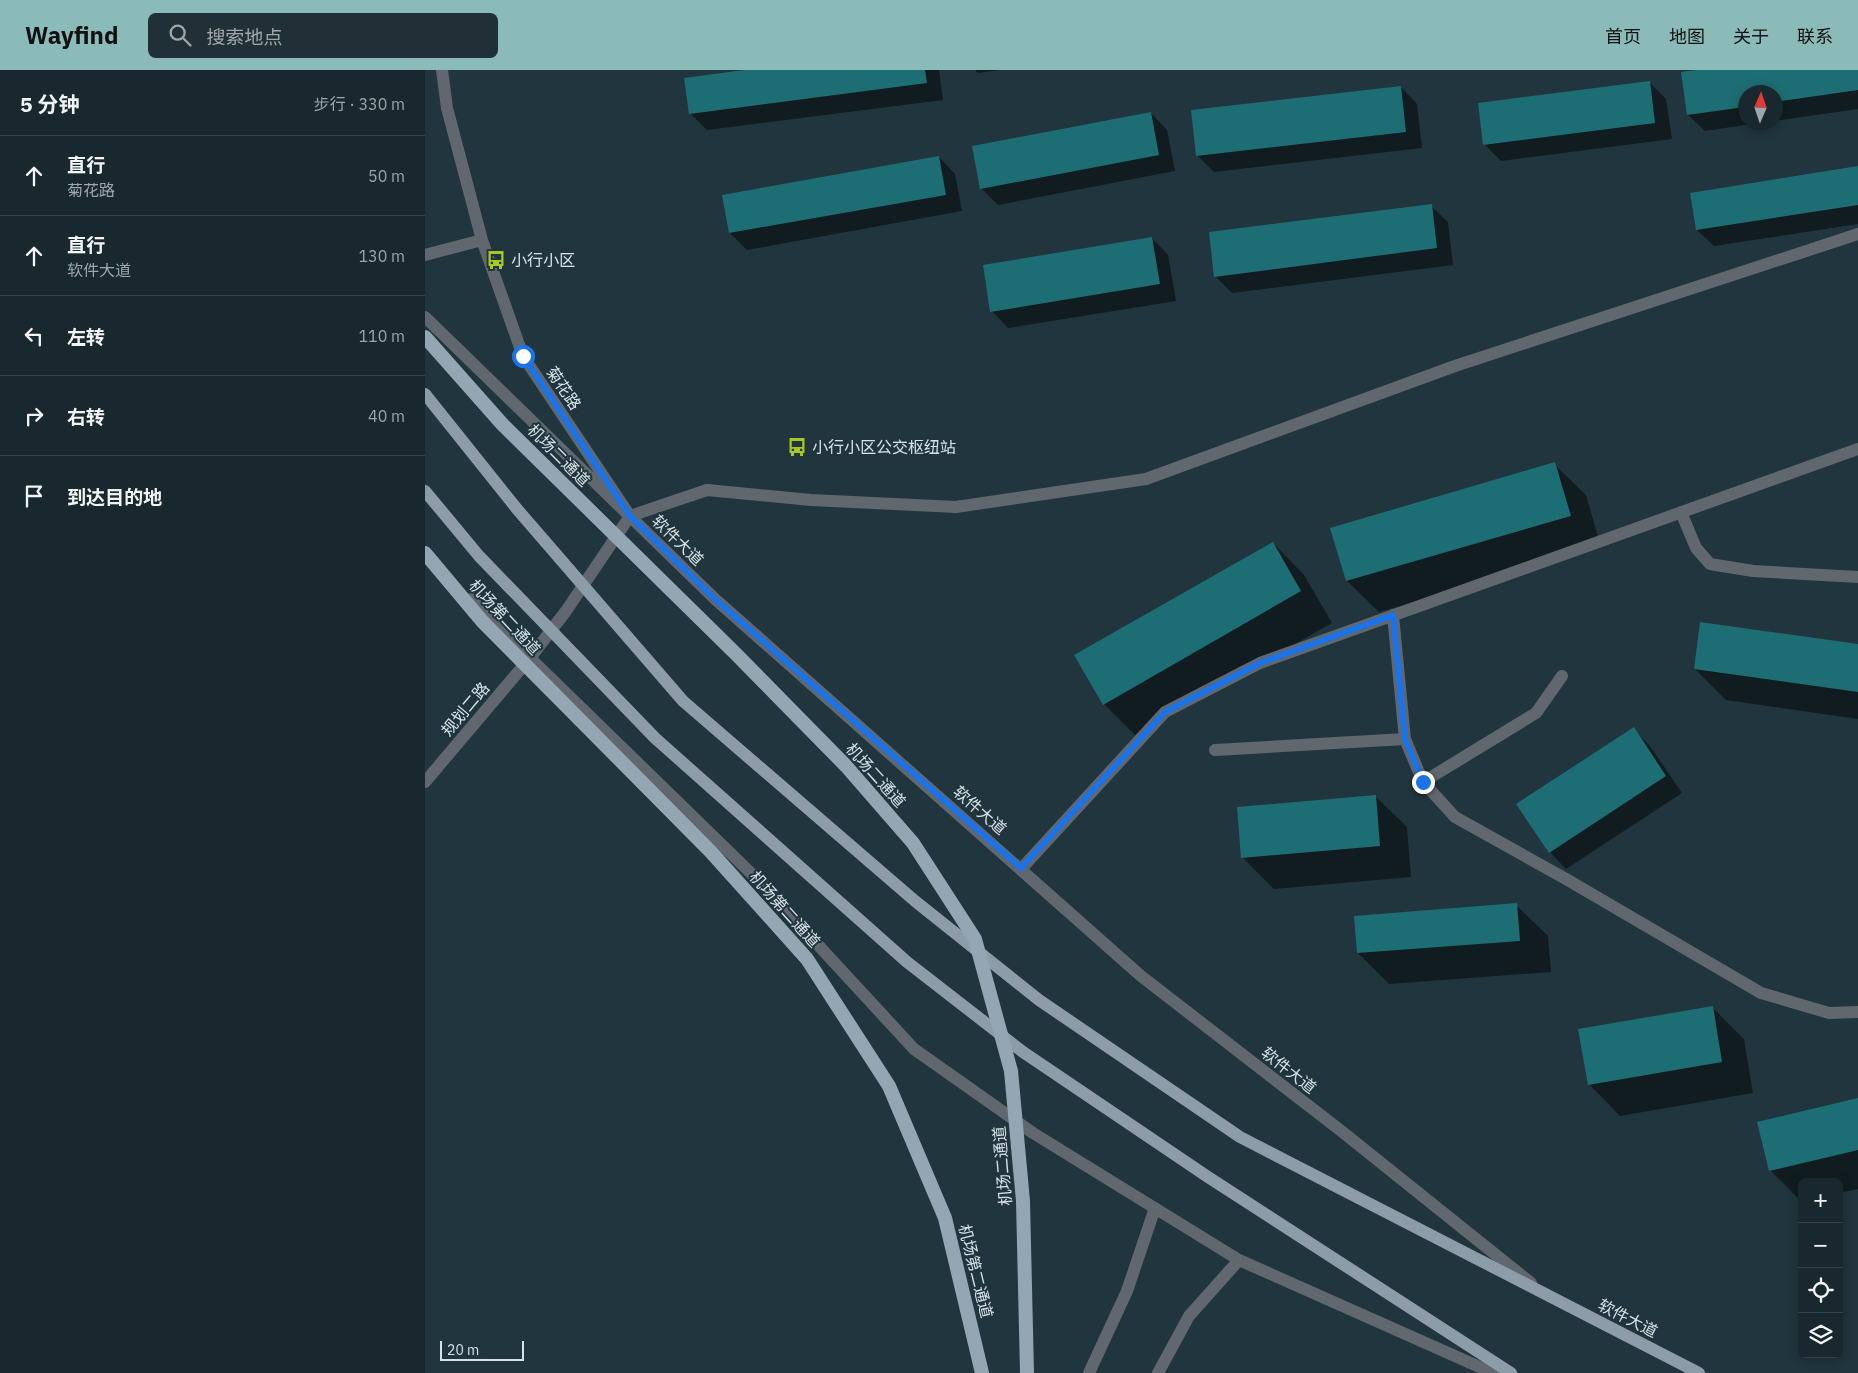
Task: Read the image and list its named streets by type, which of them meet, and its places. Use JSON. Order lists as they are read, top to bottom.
{
  "streets": {
    "highway": ["机场二通道", "机场第二通道"],
    "main road": ["软件大道"],
    "street": ["菊花路", "规划二路"]
  },
  "crossings": [
    ["菊花路", "软件大道"]
  ],
  "places": {
    "bus stop": ["小行小区", "小行小区公交枢纽站"]
  },
  "scale_bar": "20 m",
  "north": "top",
  "page": {
    "header": "Wayfind",
    "search": "搜索地点",
    "nav": [
      "首页",
      "地图",
      "关于",
      "联系"
    ],
    "heading": ["5 分钟", "步行 · 330 m"],
    "list": [
      ["直行", "菊花路", "50 m"],
      ["直行", "软件大道", "130 m"],
      ["左转", "110 m"],
      ["右转", "40 m"],
      "到达目的地"
    ],
    "map_buttons": ["+", "−"],
    "scale": "20 m"
  }
}
